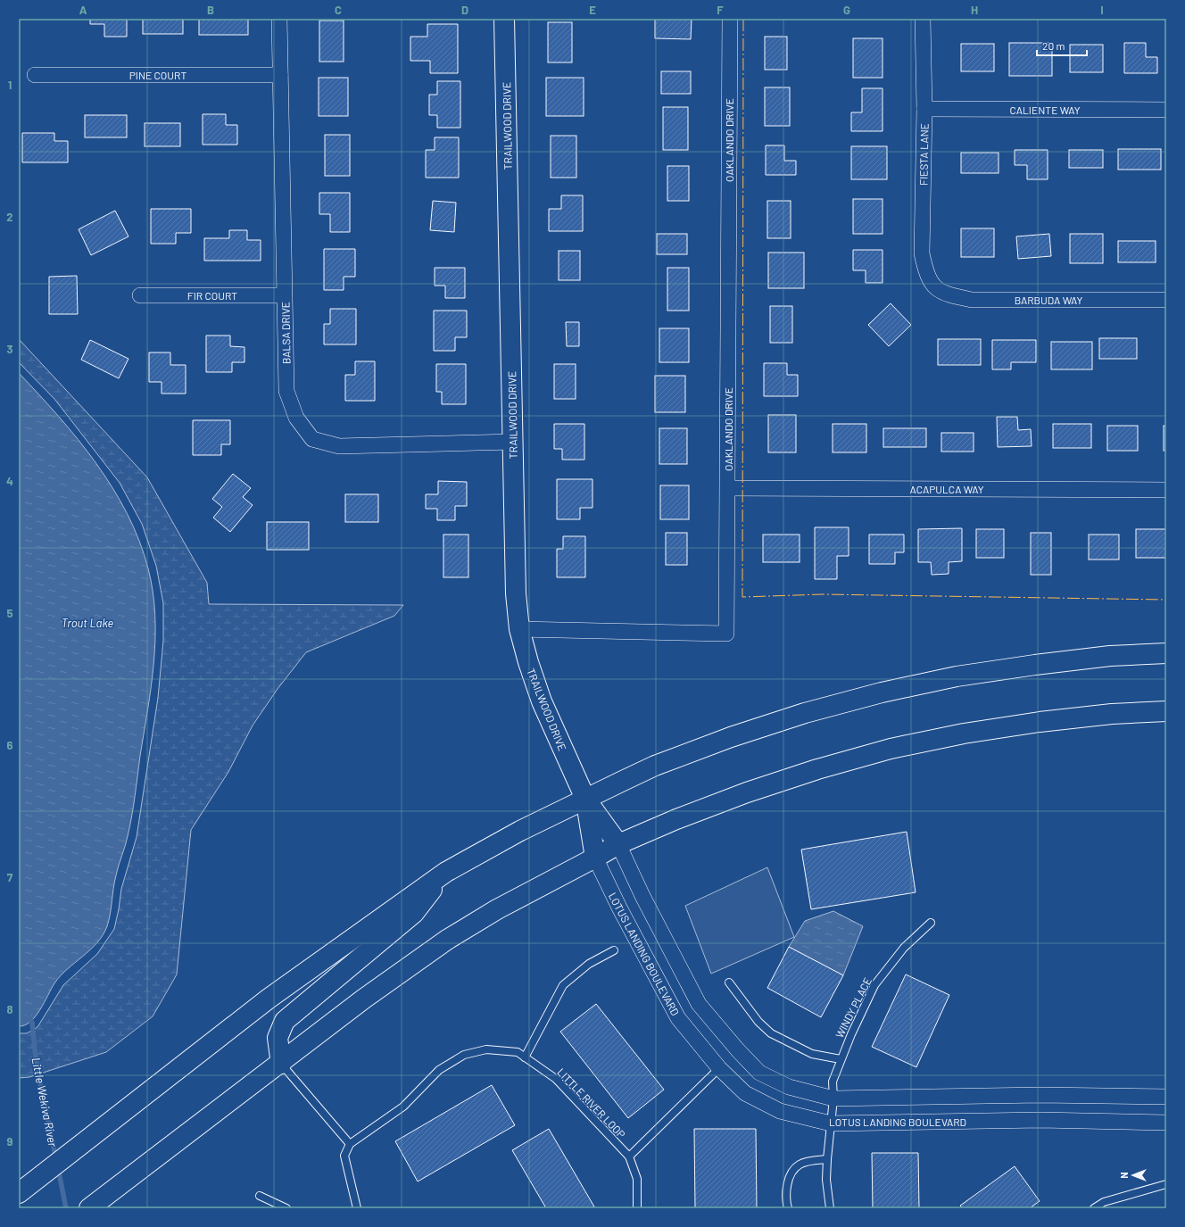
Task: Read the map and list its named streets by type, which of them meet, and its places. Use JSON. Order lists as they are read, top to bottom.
{
  "streets": {
    "main road": ["TRAILWOOD DRIVE"],
    "street": [
      "PINE COURT",
      "CALIENTE WAY",
      "OAKLANDO DRIVE",
      "FIESTA LANE",
      "FIR COURT",
      "BARBUDA WAY",
      "BALSA DRIVE",
      "ACAPULCA WAY",
      "LOTUS LANDING BOULEVARD"
    ],
    "lane": ["WINDY PLACE", "LITTLE RIVER LOOP"]
  },
  "crossings": [
    ["PINE COURT", "BALSA DRIVE"],
    ["CALIENTE WAY", "FIESTA LANE"],
    ["TRAILWOOD DRIVE", "OAKLANDO DRIVE"],
    ["TRAILWOOD DRIVE", "BALSA DRIVE"],
    ["TRAILWOOD DRIVE", "LOTUS LANDING BOULEVARD"],
    ["OAKLANDO DRIVE", "ACAPULCA WAY"],
    ["FIESTA LANE", "BARBUDA WAY"],
    ["FIR COURT", "BALSA DRIVE"],
    ["LOTUS LANDING BOULEVARD", "WINDY PLACE"]
  ],
  "water": ["Trout Lake", "Little Wekiva River"],
  "scale_bar": "20 m",
  "north": "left",
  "grid": {
    "columns": [
      "A",
      "B",
      "C",
      "D",
      "E",
      "F",
      "G",
      "H",
      "I"
    ],
    "rows": [
      "1",
      "2",
      "3",
      "4",
      "5",
      "6",
      "7",
      "8",
      "9"
    ]
  }
}
